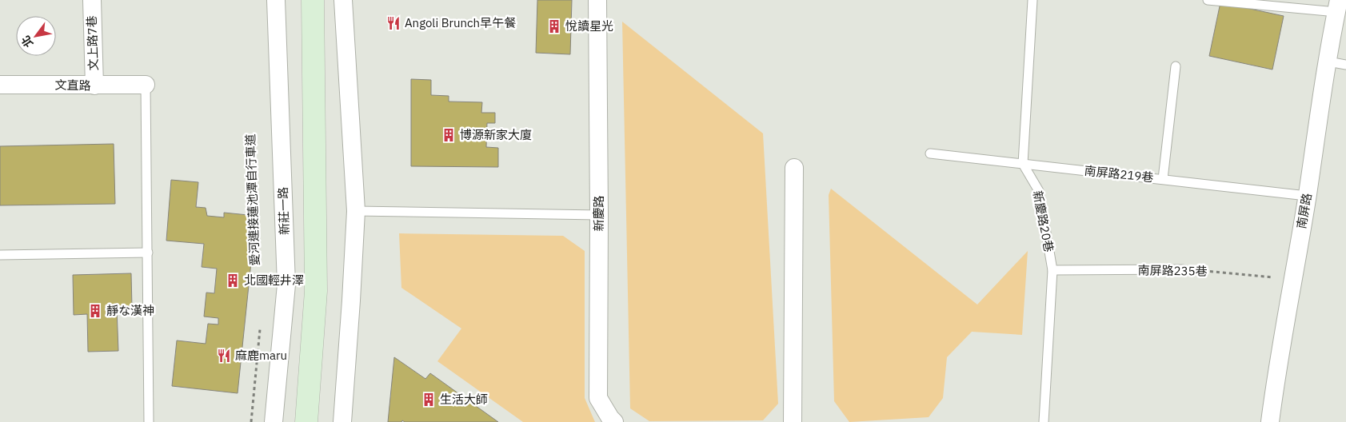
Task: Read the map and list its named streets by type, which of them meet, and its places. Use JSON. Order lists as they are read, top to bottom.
{
  "streets": {
    "street": [
      "文上路7巷",
      "文直路",
      "新莊一路",
      "南屏路",
      "新慶路"
    ],
    "lane": ["南屏路219巷", "新慶路20巷", "南屏路235巷"]
  },
  "crossings": [
    ["文上路7巷", "文直路"],
    ["南屏路219巷", "南屏路"],
    ["南屏路219巷", "新慶路20巷"],
    ["南屏路", "南屏路235巷"],
    ["新慶路20巷", "南屏路235巷"]
  ],
  "places": {
    "restaurant": ["Angoli Brunch早午餐", "麻鹿maru"],
    "building": [
      "悅讀星光",
      "博源新家大廈",
      "北國輕井澤",
      "靜な漢神",
      "生活大師"
    ]
  },
  "north": "bottom left"
}
